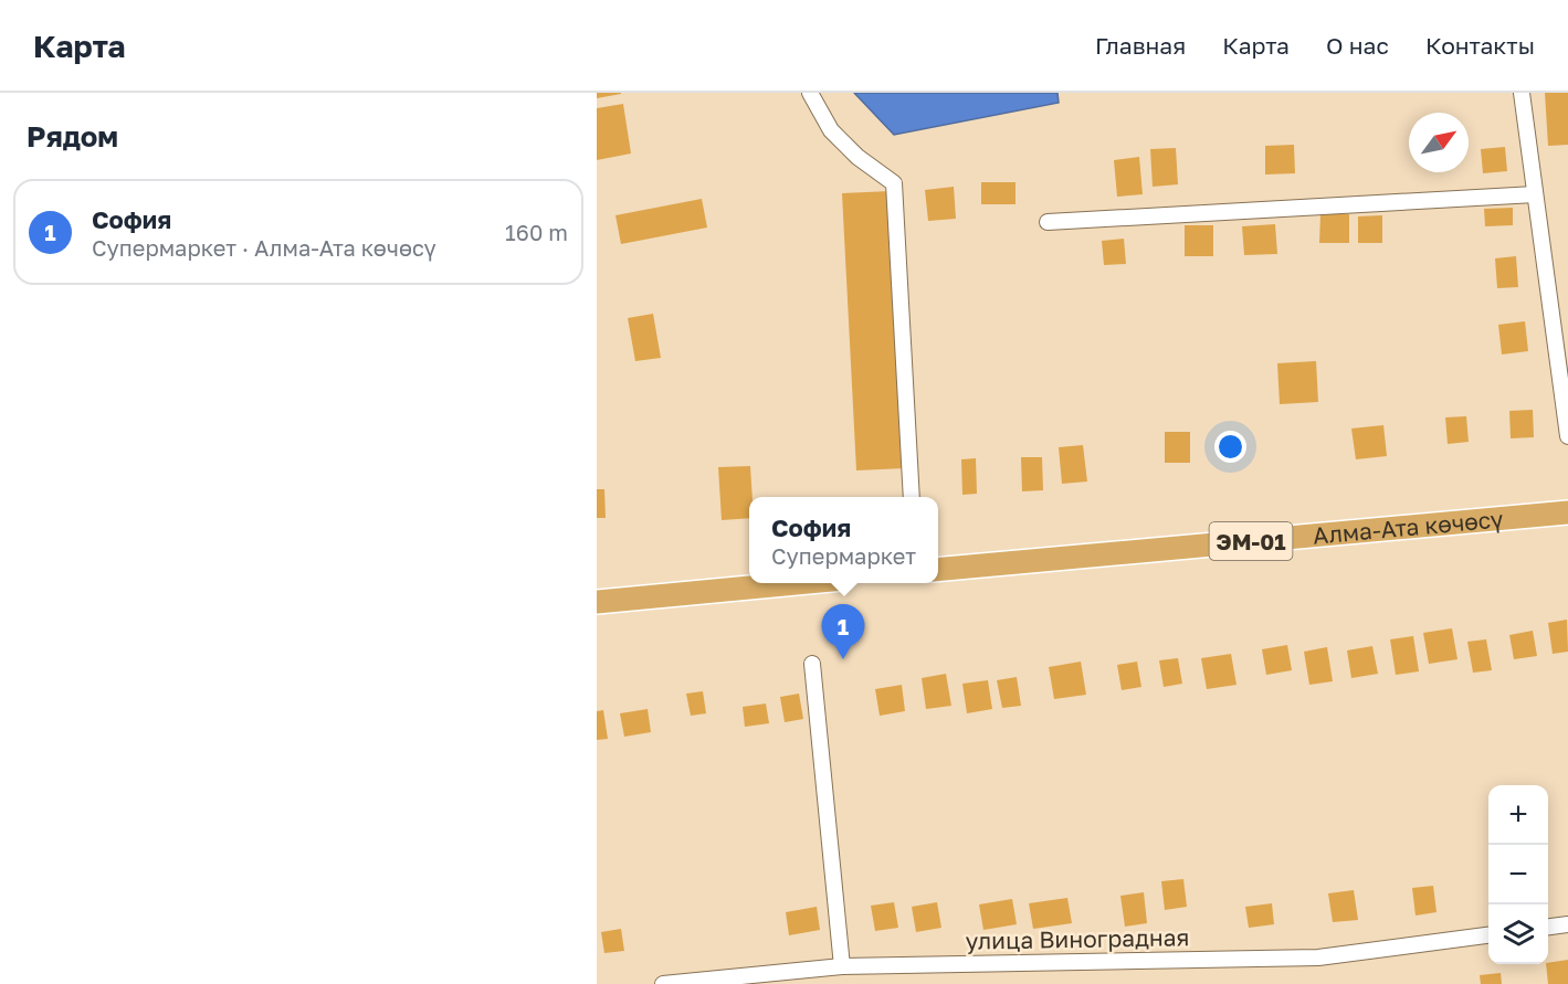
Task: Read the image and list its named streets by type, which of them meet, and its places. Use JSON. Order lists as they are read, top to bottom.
{
  "streets": {
    "highway": ["Алма-Ата көчөсү", "ЭМ-01"],
    "street": ["улица Виноградная"]
  },
  "north": "top right",
  "page": {
    "header": "Карта",
    "nav": [
      "Главная",
      "Карта",
      "О нас",
      "Контакты"
    ],
    "heading": "Рядом",
    "list": [
      {
        "mark": "1",
        "name": "София",
        "note": "Супермаркет · Алма-Ата көчөсү",
        "value": "160 m"
      }
    ],
    "popup": ["София", "Супермаркет"],
    "pins": "1",
    "map_buttons": ["+", "−"]
  }
}
